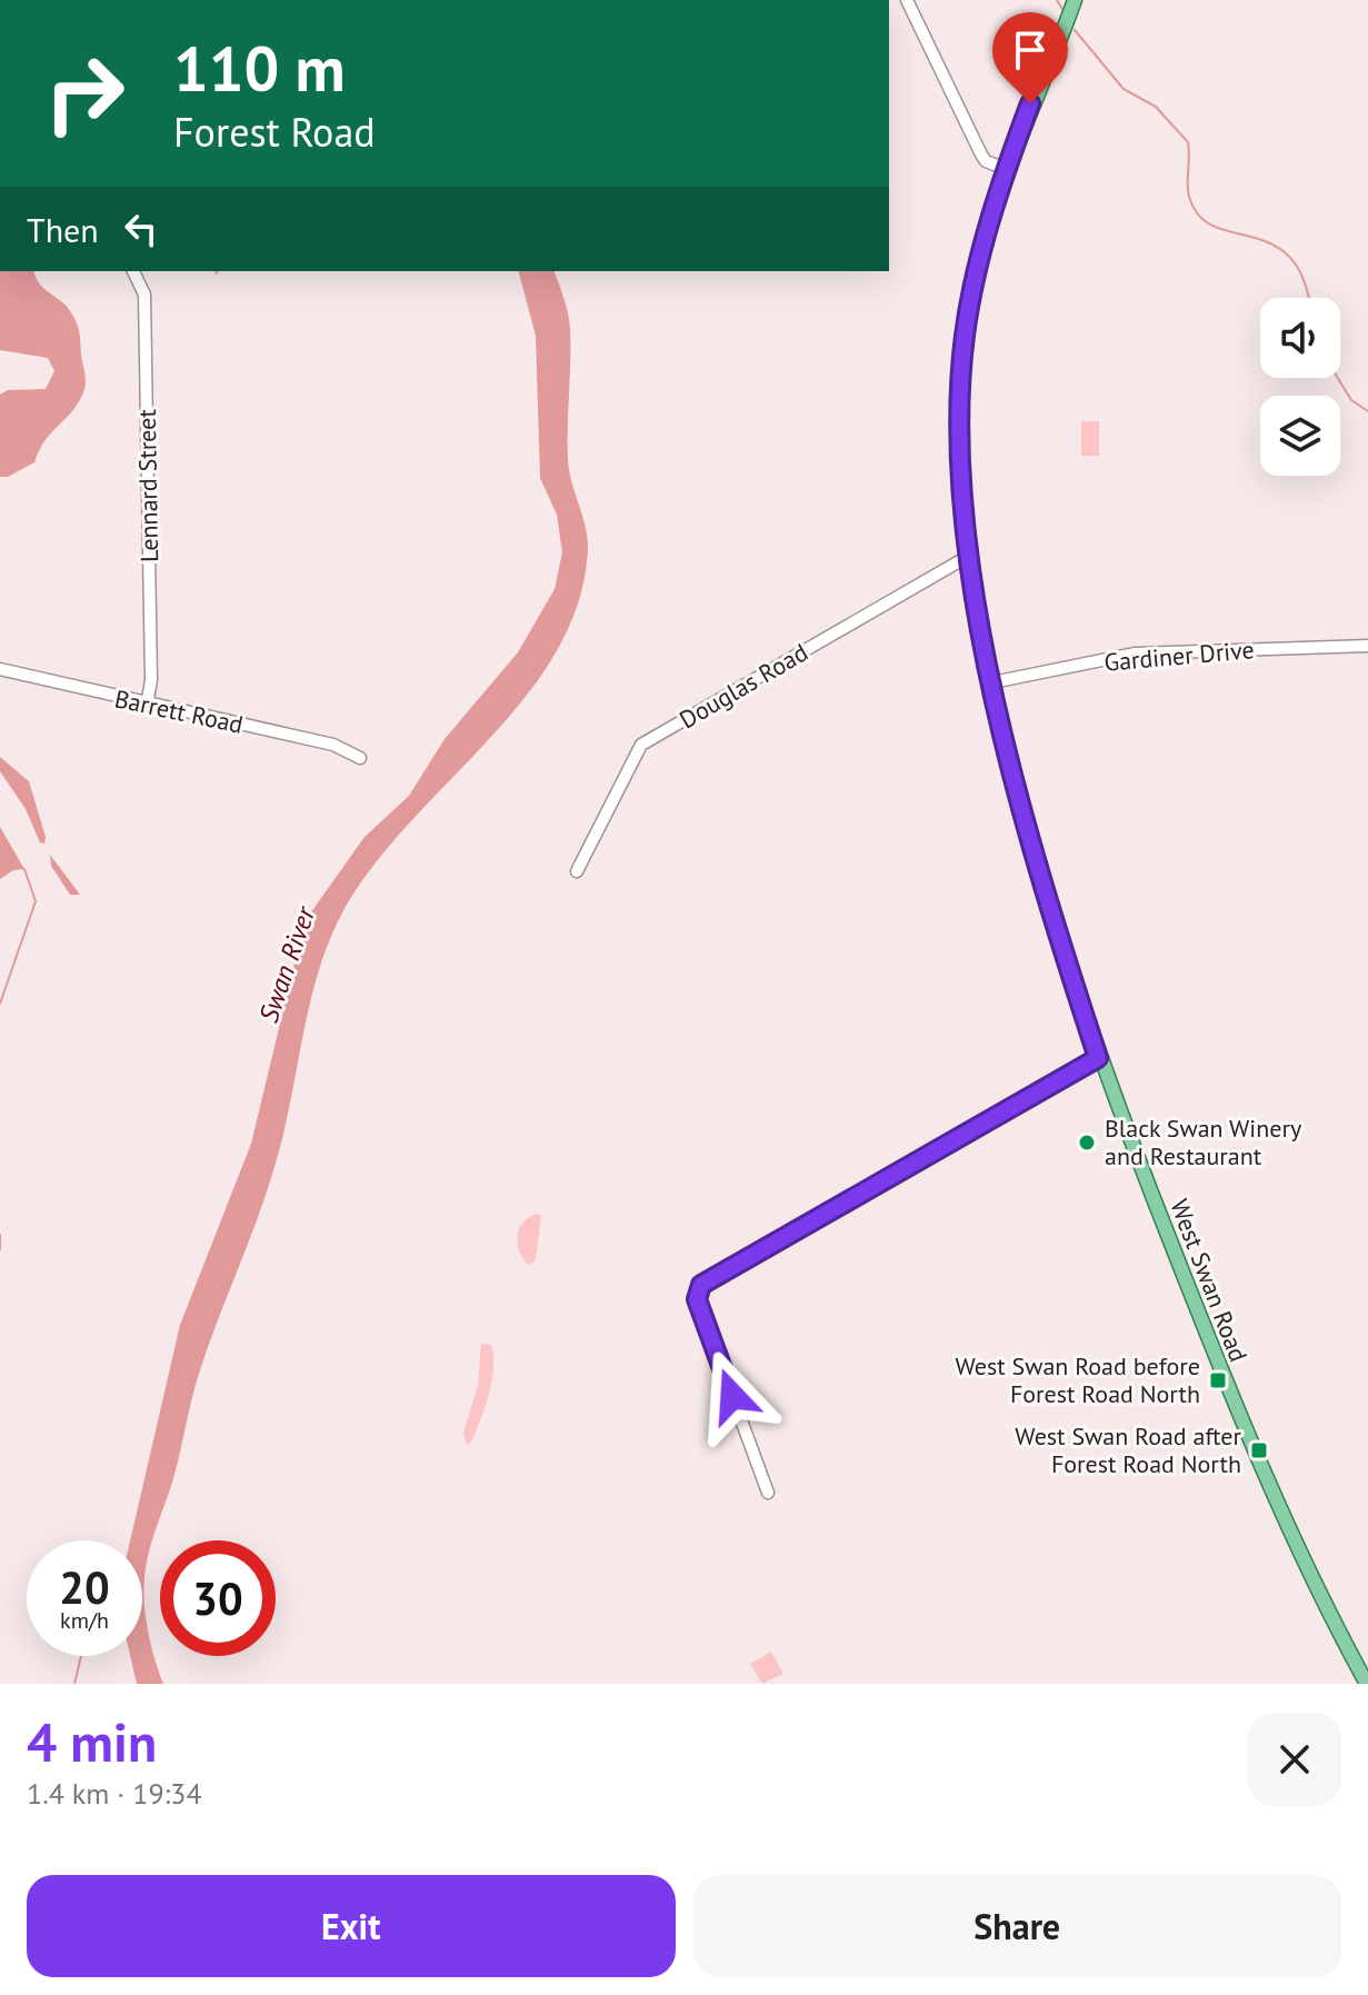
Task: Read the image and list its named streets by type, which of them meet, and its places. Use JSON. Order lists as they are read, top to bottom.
{
  "streets": {
    "main road": ["West Swan Road"],
    "street": [
      "Lennard Street",
      "Gardiner Drive",
      "Douglas Road",
      "Barrett Road"
    ]
  },
  "crossings": [
    ["Lennard Street", "Barrett Road"],
    ["Gardiner Drive", "West Swan Road"],
    ["Douglas Road", "West Swan Road"]
  ],
  "water": ["Swan River"],
  "places": {
    "other": ["Black Swan Winery and Restaurant"],
    "transit": ["West Swan Road before Forest Road North", "West Swan Road after Forest Road North"]
  },
  "page": {
    "turn": ["110 m", "Forest Road"],
    "then": "Then",
    "speed": "20 km/h",
    "limit": "30",
    "heading": ["4 min", "1.4 km · 19:34"],
    "buttons": ["Exit", "Share"]
  }
}
